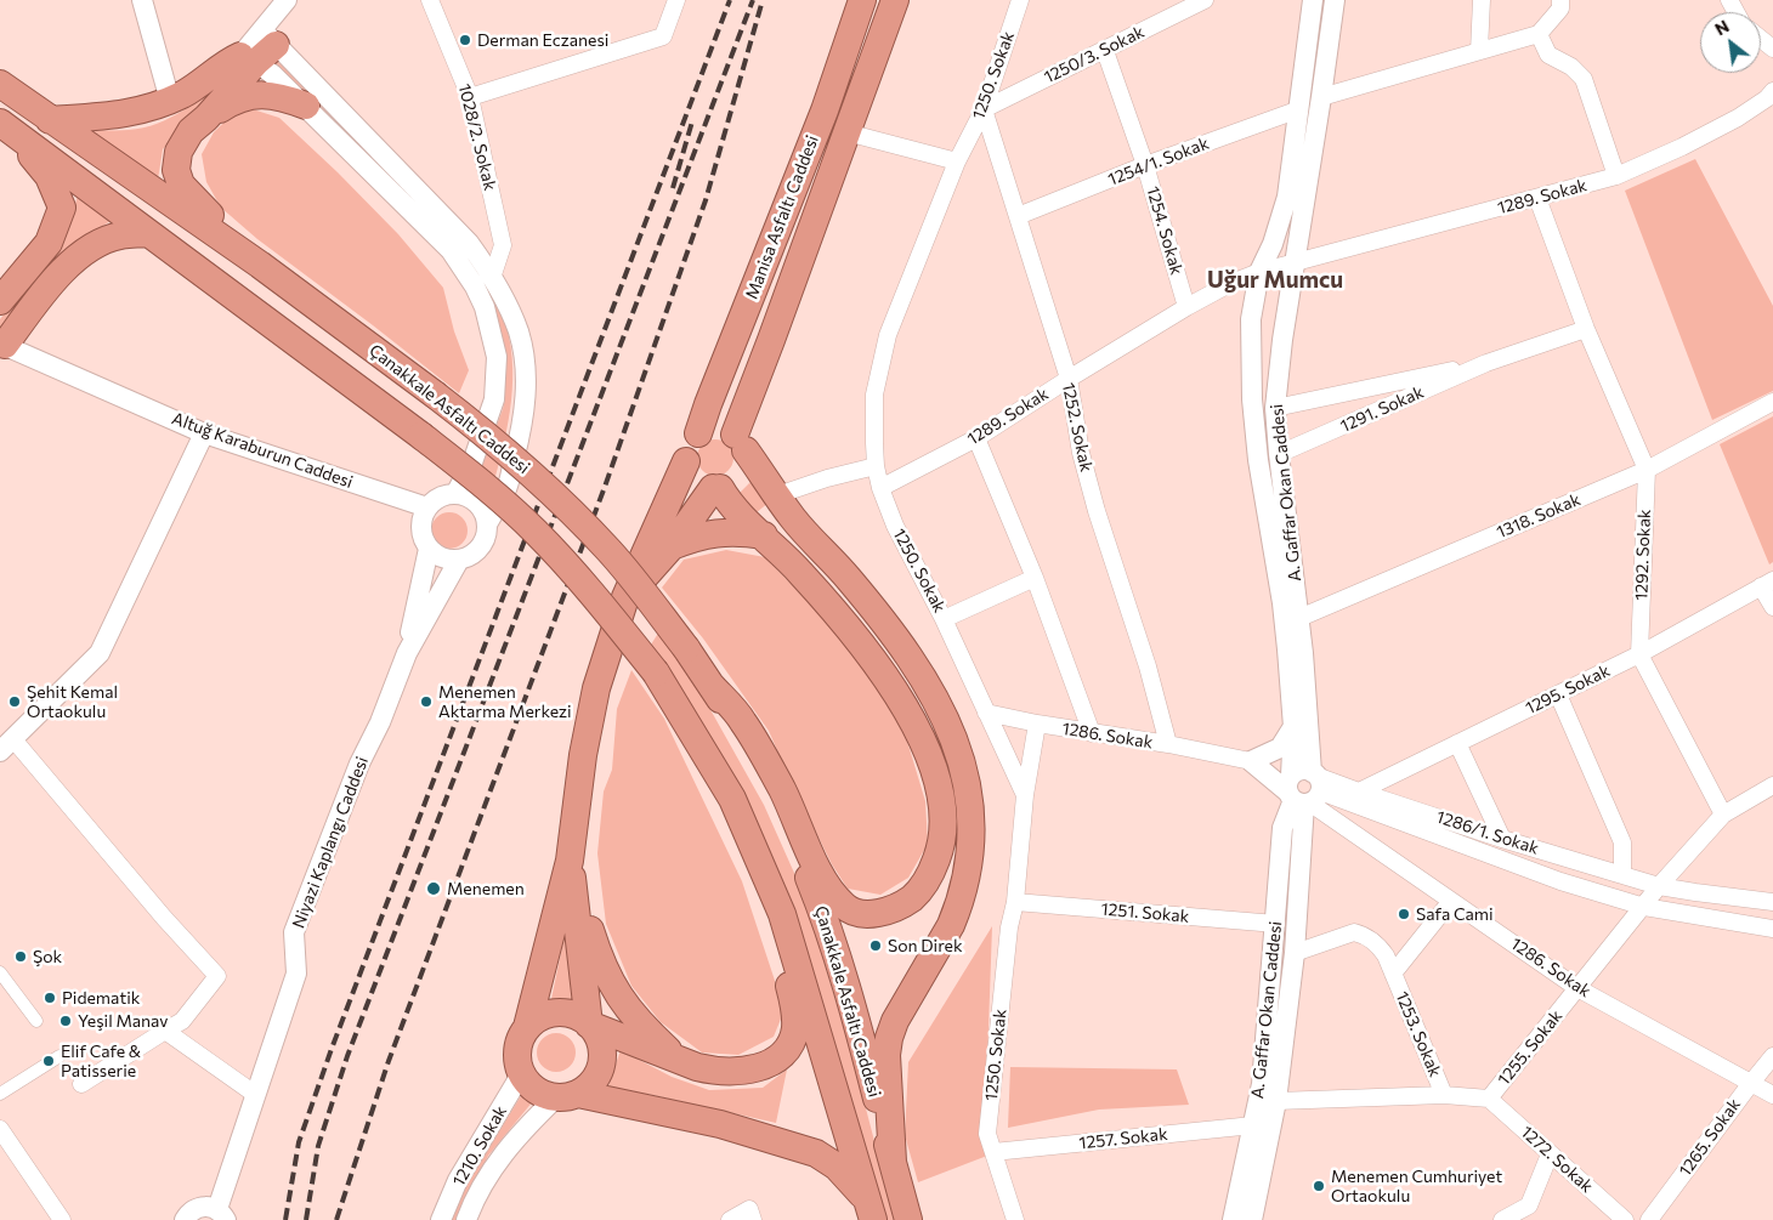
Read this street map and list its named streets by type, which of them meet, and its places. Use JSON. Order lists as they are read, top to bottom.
{
  "streets": {
    "highway": ["Manisa Asfaltı Caddesi", "Çanakkale Asfaltı Caddesi"],
    "street": [
      "1250/3. Sokak",
      "1250. Sokak",
      "1028/2. Sokak",
      "1254/1. Sokak",
      "1289. Sokak",
      "1254. Sokak",
      "1291. Sokak",
      "1252. Sokak",
      "Altuğ Karaburun Caddesi",
      "A. Gaffar Okan Caddesi",
      "1318. Sokak",
      "1292. Sokak",
      "1295. Sokak",
      "1286. Sokak",
      "1286/1. Sokak",
      "Niyazi Kaplangı Caddesi",
      "1251. Sokak",
      "1253. Sokak",
      "1255. Sokak",
      "1265. Sokak",
      "1257. Sokak",
      "1210. Sokak",
      "1272. Sokak"
    ]
  },
  "crossings": [
    ["1250/3. Sokak", "1250. Sokak"],
    ["1250/3. Sokak", "1254. Sokak"],
    ["1250/3. Sokak", "1252. Sokak"],
    ["1250. Sokak", "1289. Sokak"],
    ["1250. Sokak", "1252. Sokak"],
    ["1250. Sokak", "1286. Sokak"],
    ["1250. Sokak", "1251. Sokak"],
    ["1250. Sokak", "1257. Sokak"],
    ["1254/1. Sokak", "1254. Sokak"],
    ["1254/1. Sokak", "1252. Sokak"],
    ["1254/1. Sokak", "A. Gaffar Okan Caddesi"],
    ["1289. Sokak", "1254. Sokak"],
    ["1289. Sokak", "1252. Sokak"],
    ["1289. Sokak", "A. Gaffar Okan Caddesi"],
    ["1289. Sokak", "1292. Sokak"],
    ["1291. Sokak", "A. Gaffar Okan Caddesi"],
    ["1291. Sokak", "1292. Sokak"],
    ["1252. Sokak", "1286. Sokak"],
    ["Altuğ Karaburun Caddesi", "Niyazi Kaplangı Caddesi"],
    ["A. Gaffar Okan Caddesi", "1318. Sokak"],
    ["A. Gaffar Okan Caddesi", "1286. Sokak"],
    ["A. Gaffar Okan Caddesi", "1286/1. Sokak"],
    ["A. Gaffar Okan Caddesi", "1251. Sokak"],
    ["A. Gaffar Okan Caddesi", "1253. Sokak"],
    ["A. Gaffar Okan Caddesi", "1255. Sokak"],
    ["A. Gaffar Okan Caddesi", "1257. Sokak"],
    ["1318. Sokak", "1292. Sokak"],
    ["1292. Sokak", "1295. Sokak"],
    ["1295. Sokak", "1286/1. Sokak"],
    ["1286. Sokak", "1286/1. Sokak"],
    ["1286. Sokak", "1253. Sokak"],
    ["1286. Sokak", "1255. Sokak"],
    ["1286. Sokak", "1265. Sokak"],
    ["1286/1. Sokak", "1255. Sokak"],
    ["1253. Sokak", "1255. Sokak"],
    ["1255. Sokak", "1272. Sokak"]
  ],
  "districts": ["Uğur Mumcu"],
  "places": [
    "Derman Eczanesi",
    "Şehit Kemal Ortaokulu",
    "Menemen Aktarma Merkezi",
    "Menemen",
    "Safa Cami",
    "Son Direk",
    "Şok",
    "Pidematik",
    "Yeşil Manav",
    "Elif Cafe & Patisserie",
    "Menemen Cumhuriyet Ortaokulu"
  ],
  "north": "top left"
}
